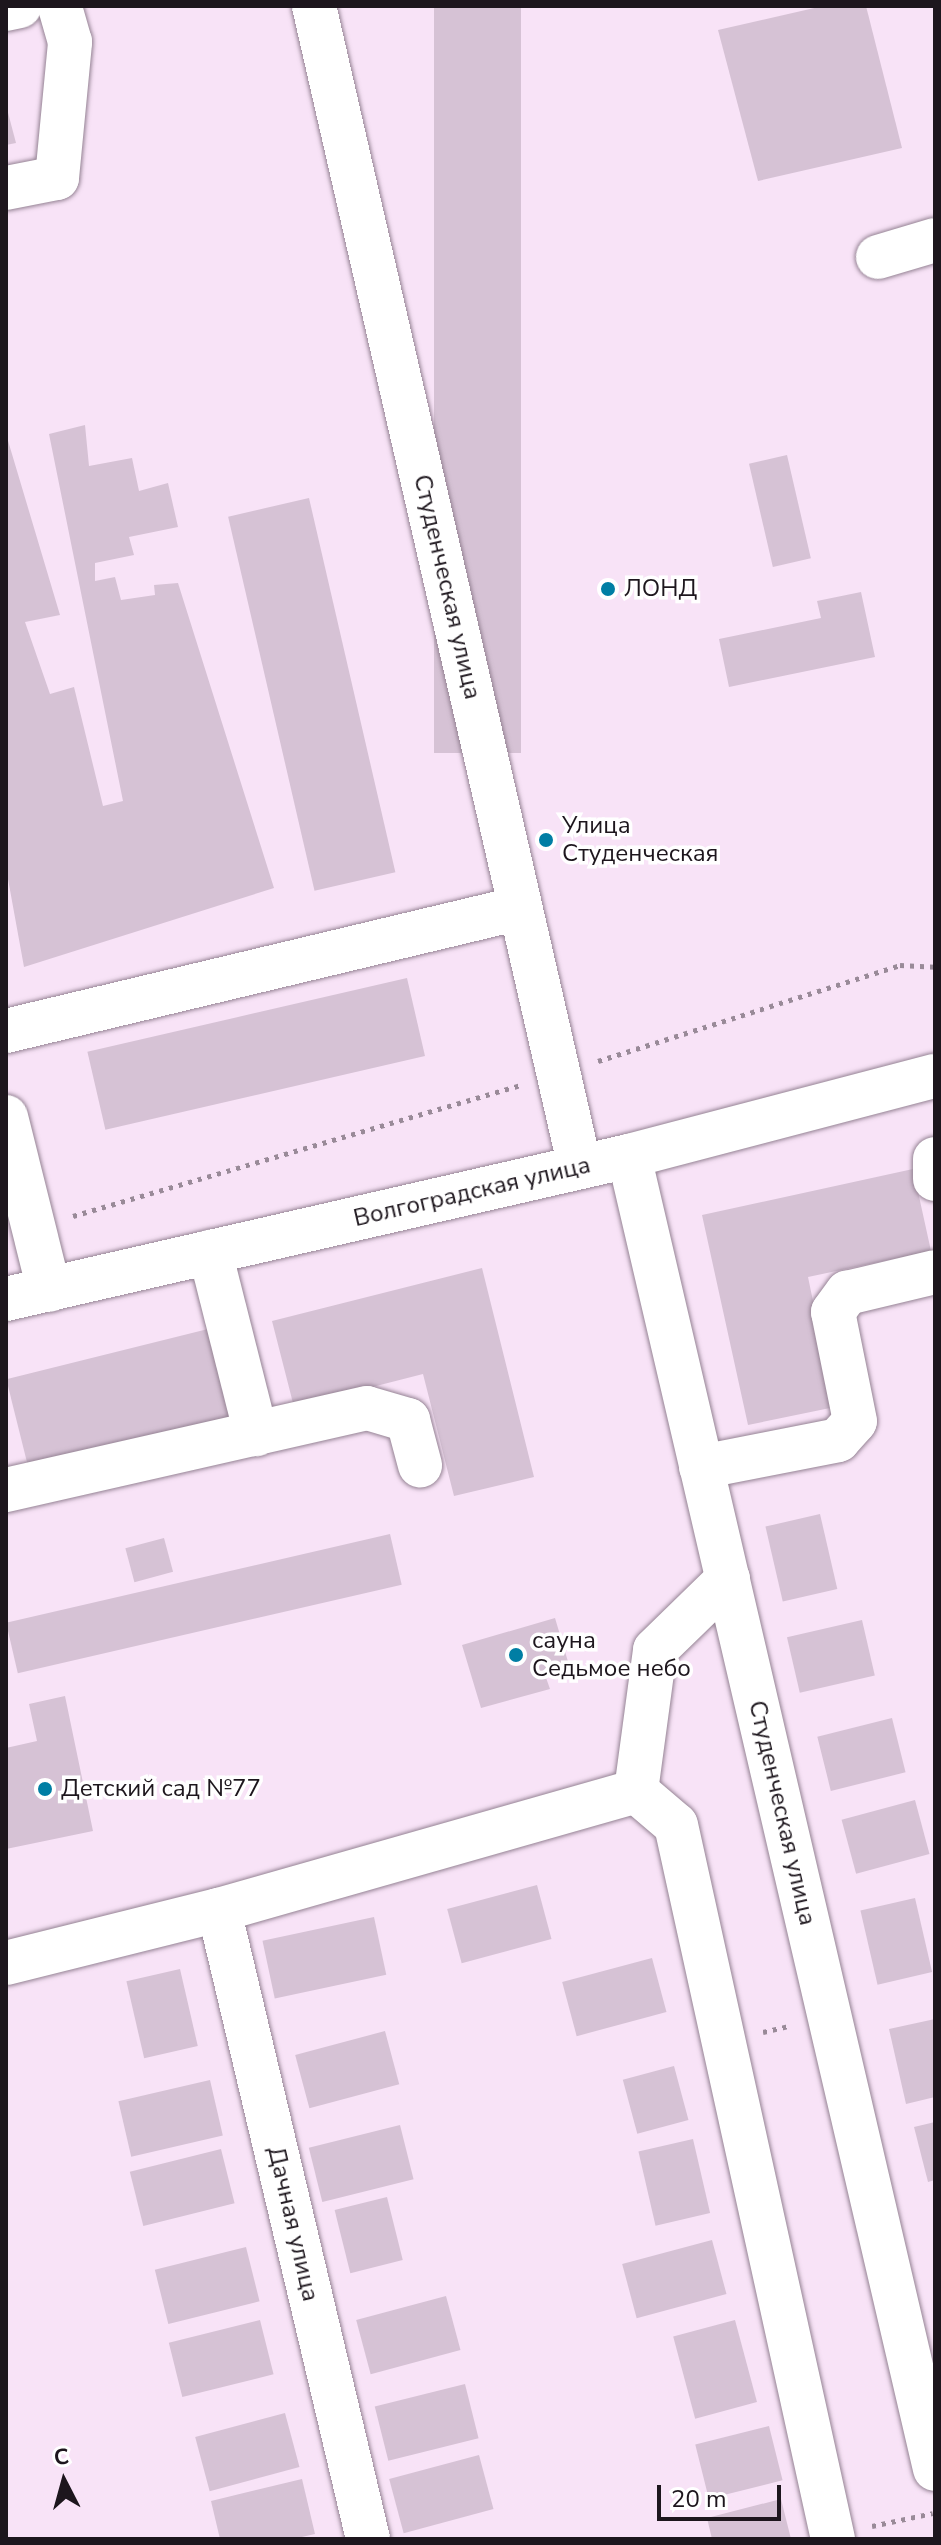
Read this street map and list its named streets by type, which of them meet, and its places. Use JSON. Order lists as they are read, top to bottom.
{
  "streets": {
    "street": ["Студенческая улица", "Волгоградская улица", "Дачная улица"]
  },
  "crossings": [
    ["Студенческая улица", "Волгоградская улица"]
  ],
  "places": [
    "ЛОНД",
    "Улица Студенческая",
    "сауна Седьмое небо",
    "Детский сад №77"
  ],
  "scale_bar": "20 m",
  "north": "top"
}
